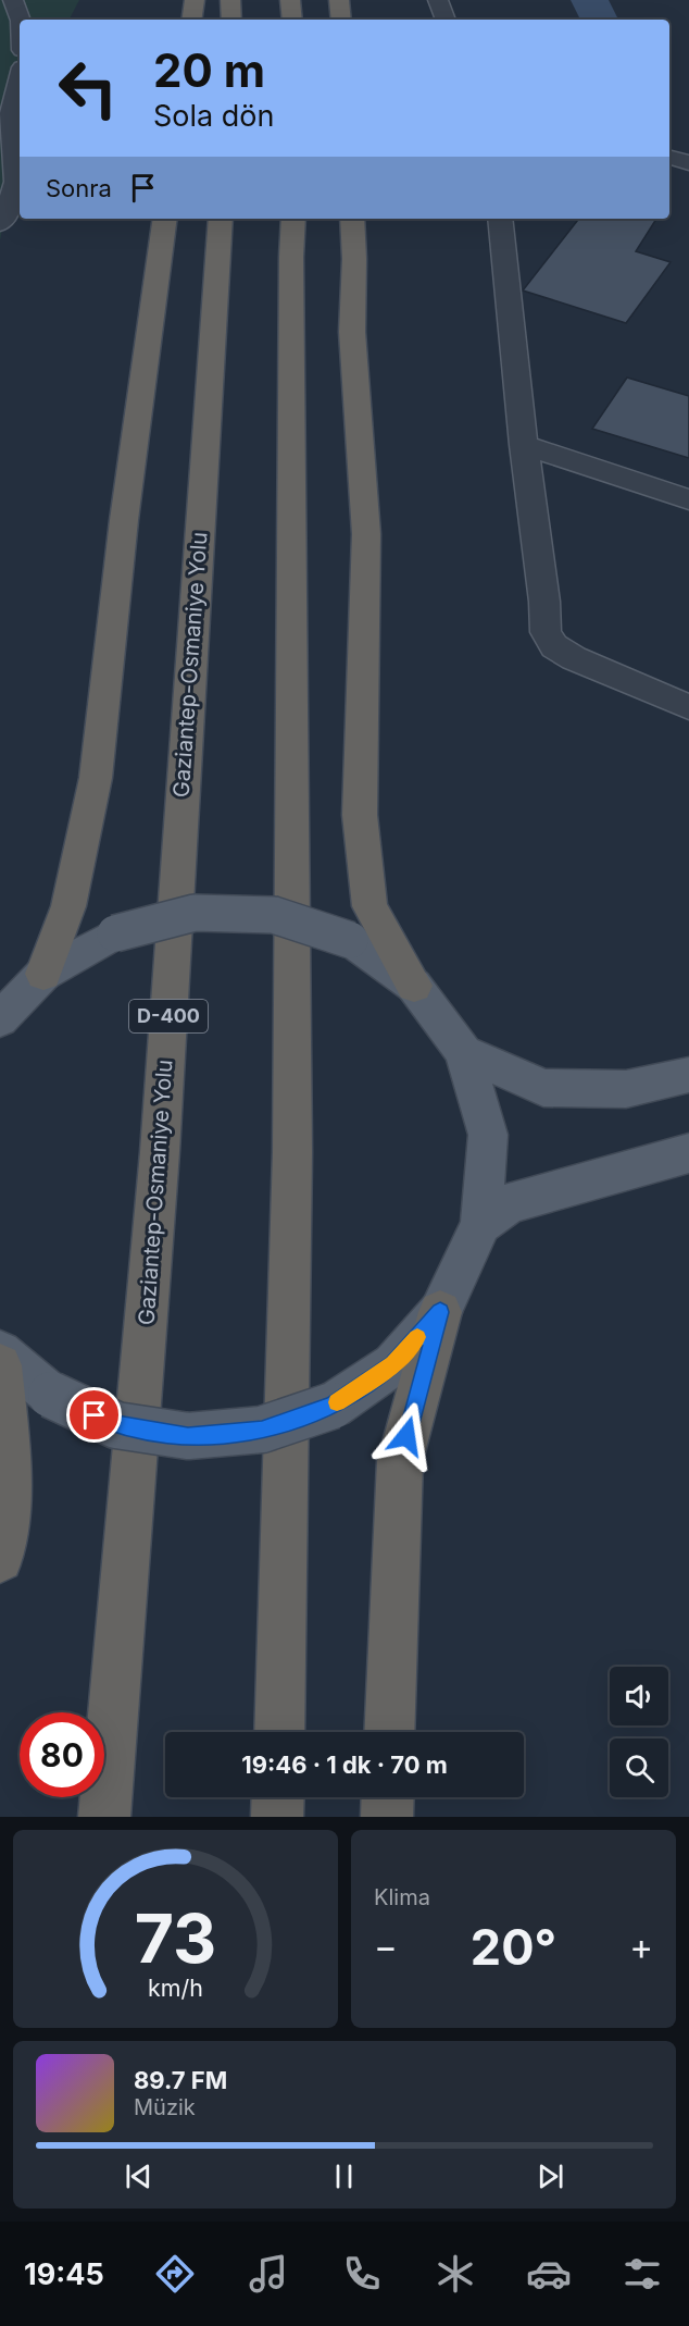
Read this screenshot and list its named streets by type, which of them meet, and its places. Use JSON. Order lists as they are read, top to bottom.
{
  "streets": {
    "highway": ["Gaziantep-Osmaniye Yolu", "D-400"]
  },
  "page": {
    "turn": ["20 m", "Sola dön"],
    "then": "Sonra",
    "limit": "80",
    "trip": "19:46 · 1 dk · 70 m",
    "tile": "Klima",
    "heat": ["−", "20°", "+"],
    "song": ["89.7 FM", "Müzik"],
    "tabs": "19:45",
    "gauge": ["73", "km/h"]
  }
}
